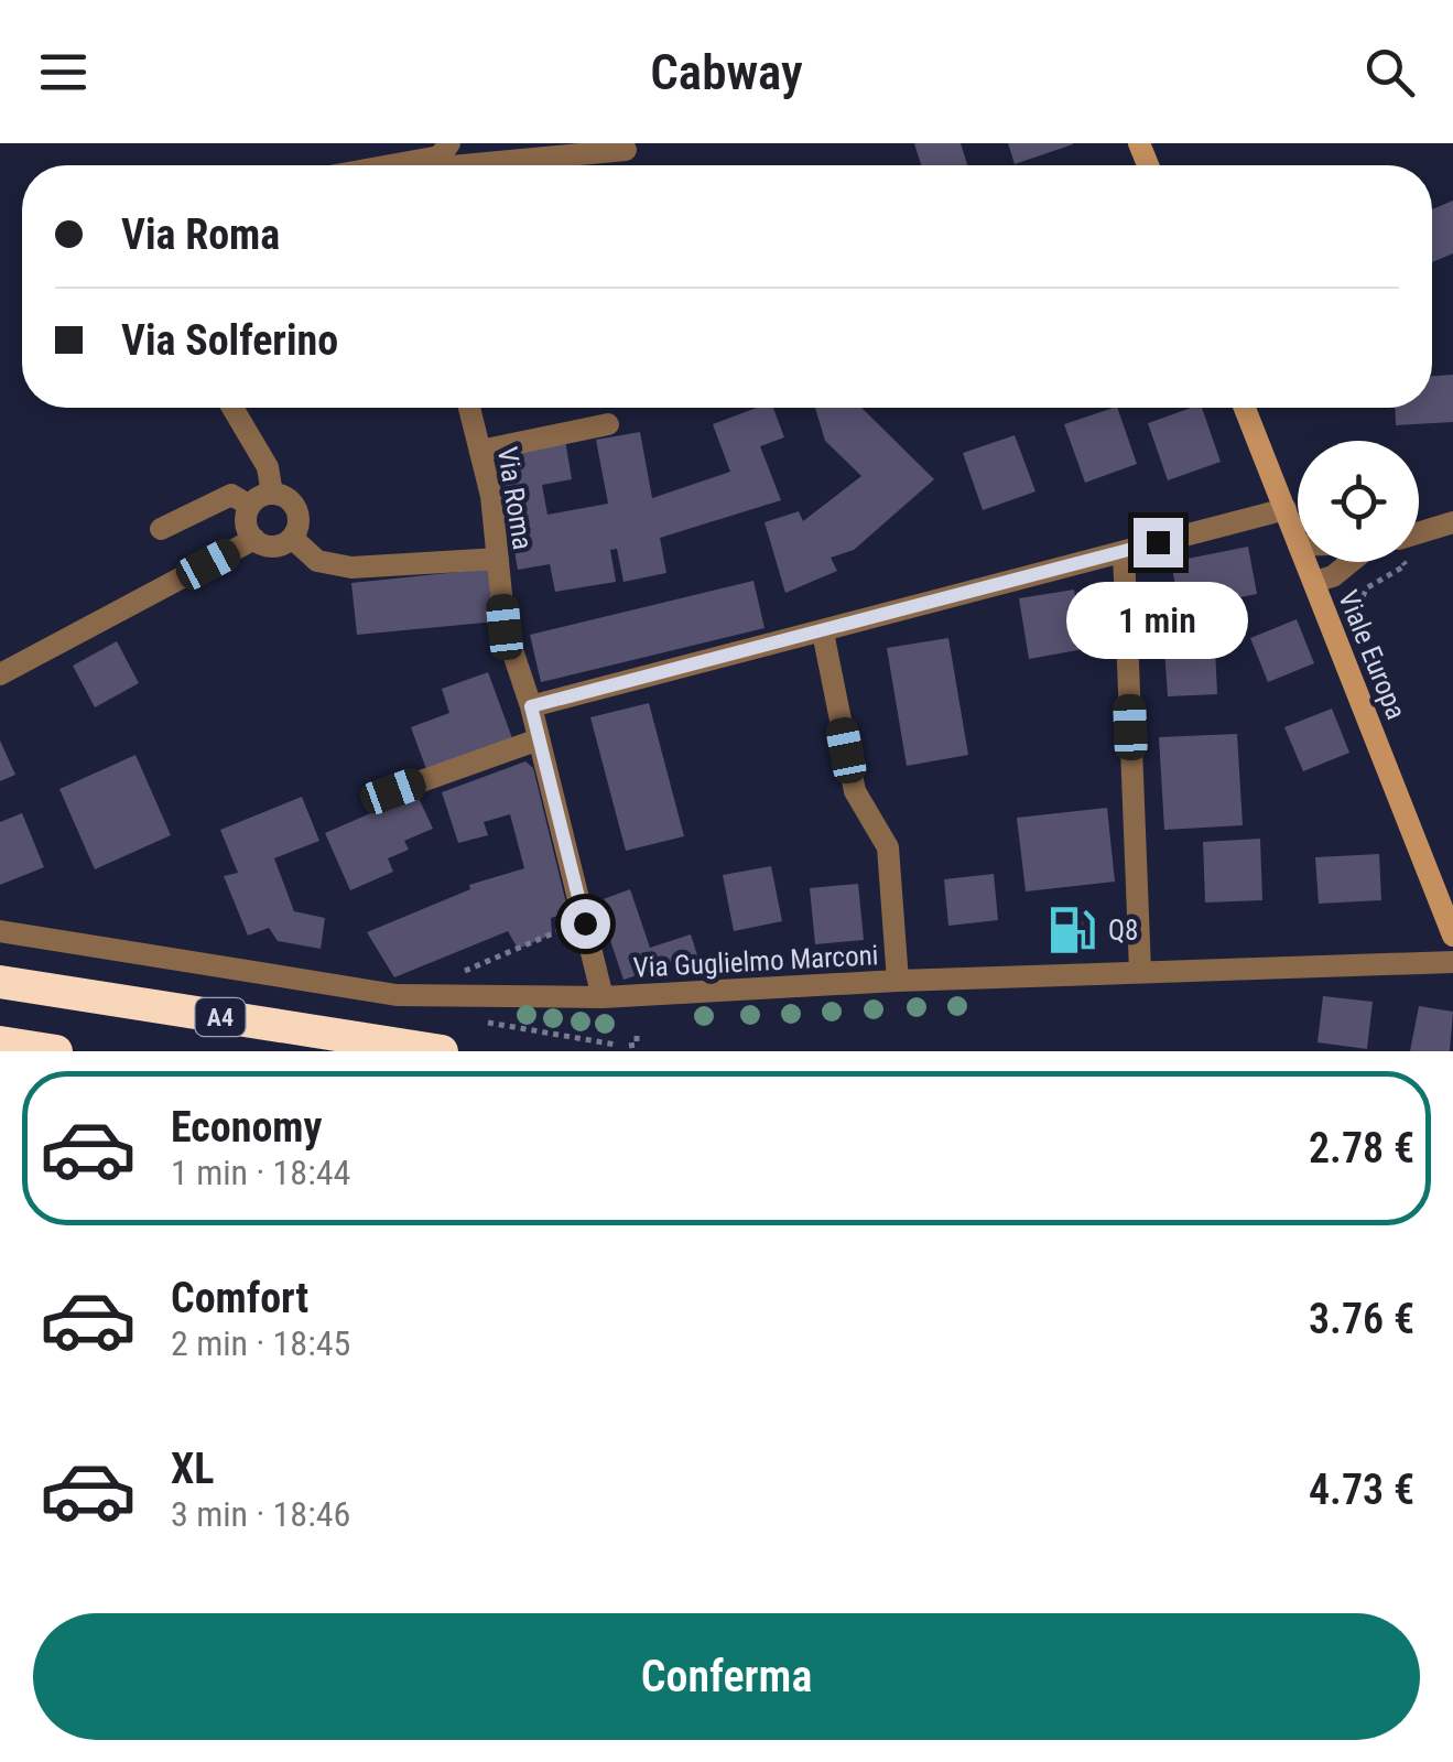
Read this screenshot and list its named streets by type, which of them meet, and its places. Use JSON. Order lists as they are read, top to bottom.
{
  "streets": {
    "highway": ["A4"],
    "street": ["Via Roma", "Viale Europa", "Via Guglielmo Marconi"]
  },
  "crossings": [
    ["Via Roma", "Via Guglielmo Marconi"]
  ],
  "places": {
    "fuel station": ["Q8"]
  },
  "page": {
    "header": "Cabway",
    "banner": ["Via Roma", "Via Solferino"],
    "bubble": "1 min",
    "list": [
      {
        "name": "Economy",
        "note": "1 min · 18:44",
        "value": "2.78 €"
      },
      {
        "name": "Comfort",
        "note": "2 min · 18:45",
        "value": "3.76 €"
      },
      {
        "name": "XL",
        "note": "3 min · 18:46",
        "value": "4.73 €"
      }
    ],
    "buttons": "Conferma"
  }
}
